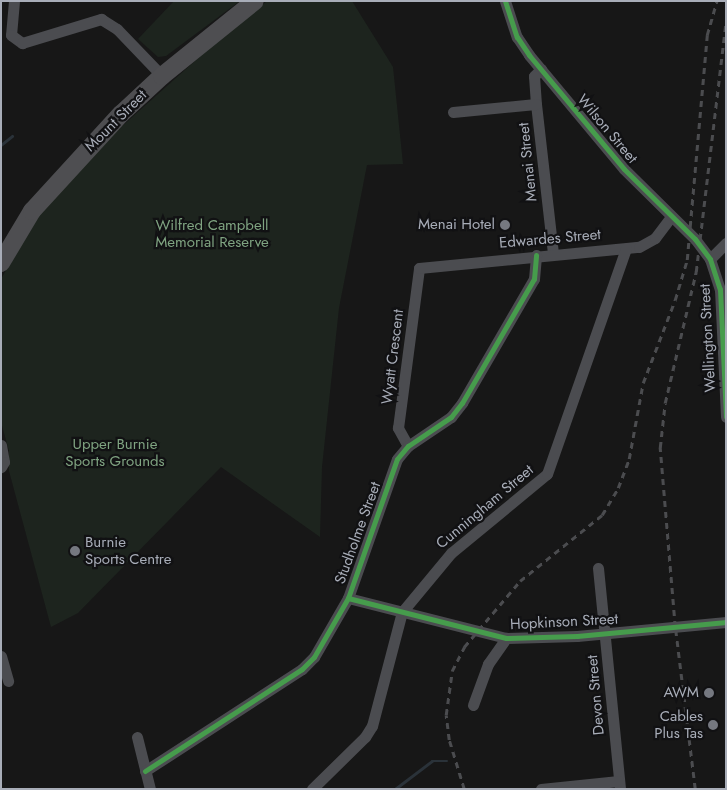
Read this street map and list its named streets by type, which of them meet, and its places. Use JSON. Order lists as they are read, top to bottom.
{
  "streets": {
    "highway": ["Mount Street"],
    "street": [
      "Wilson Street",
      "Menai Street",
      "Edwardes Street",
      "Wellington Street",
      "Wyatt Crescent",
      "Cunningham Street",
      "Studholme Street",
      "Hopkinson Street",
      "Devon Street"
    ]
  },
  "crossings": [
    ["Wilson Street", "Menai Street"],
    ["Wilson Street", "Edwardes Street"],
    ["Wilson Street", "Wellington Street"],
    ["Menai Street", "Edwardes Street"],
    ["Edwardes Street", "Wyatt Crescent"],
    ["Edwardes Street", "Cunningham Street"],
    ["Edwardes Street", "Studholme Street"],
    ["Wyatt Crescent", "Studholme Street"],
    ["Cunningham Street", "Hopkinson Street"],
    ["Studholme Street", "Hopkinson Street"],
    ["Hopkinson Street", "Devon Street"]
  ],
  "parks": ["Wilfred Campbell Memorial Reserve", "Upper Burnie Sports Grounds"],
  "places": [
    "Menai Hotel",
    "Burnie Sports Centre",
    "AWM",
    "Cables Plus Tas"
  ]
}
